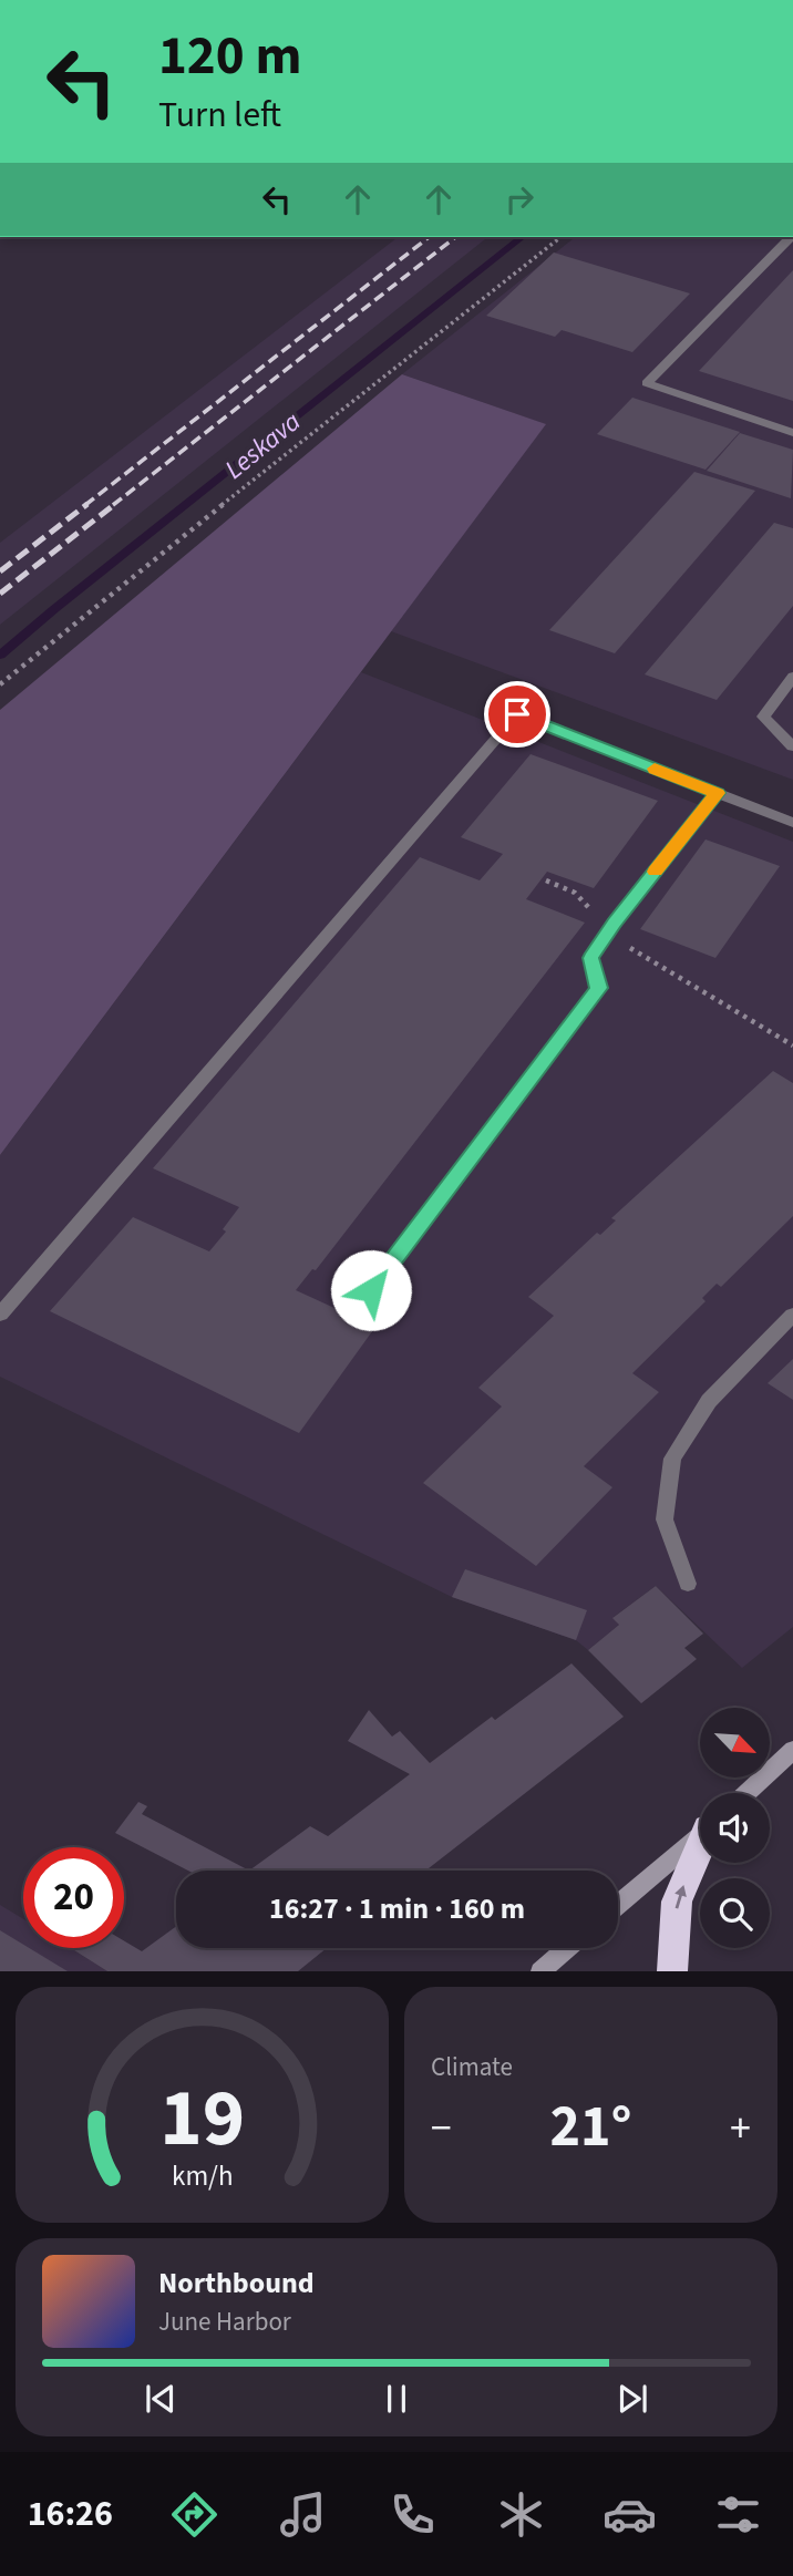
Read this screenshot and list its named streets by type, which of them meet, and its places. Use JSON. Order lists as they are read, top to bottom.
{
  "water": ["Leskava"],
  "north": "bottom right",
  "page": {
    "turn": ["120 m", "Turn left"],
    "limit": "20",
    "trip": "16:27 · 1 min · 160 m",
    "tile": "Climate",
    "heat": ["−", "21°", "+"],
    "song": ["Northbound", "June Harbor"],
    "tabs": "16:26",
    "gauge": ["19", "km/h"]
  }
}
